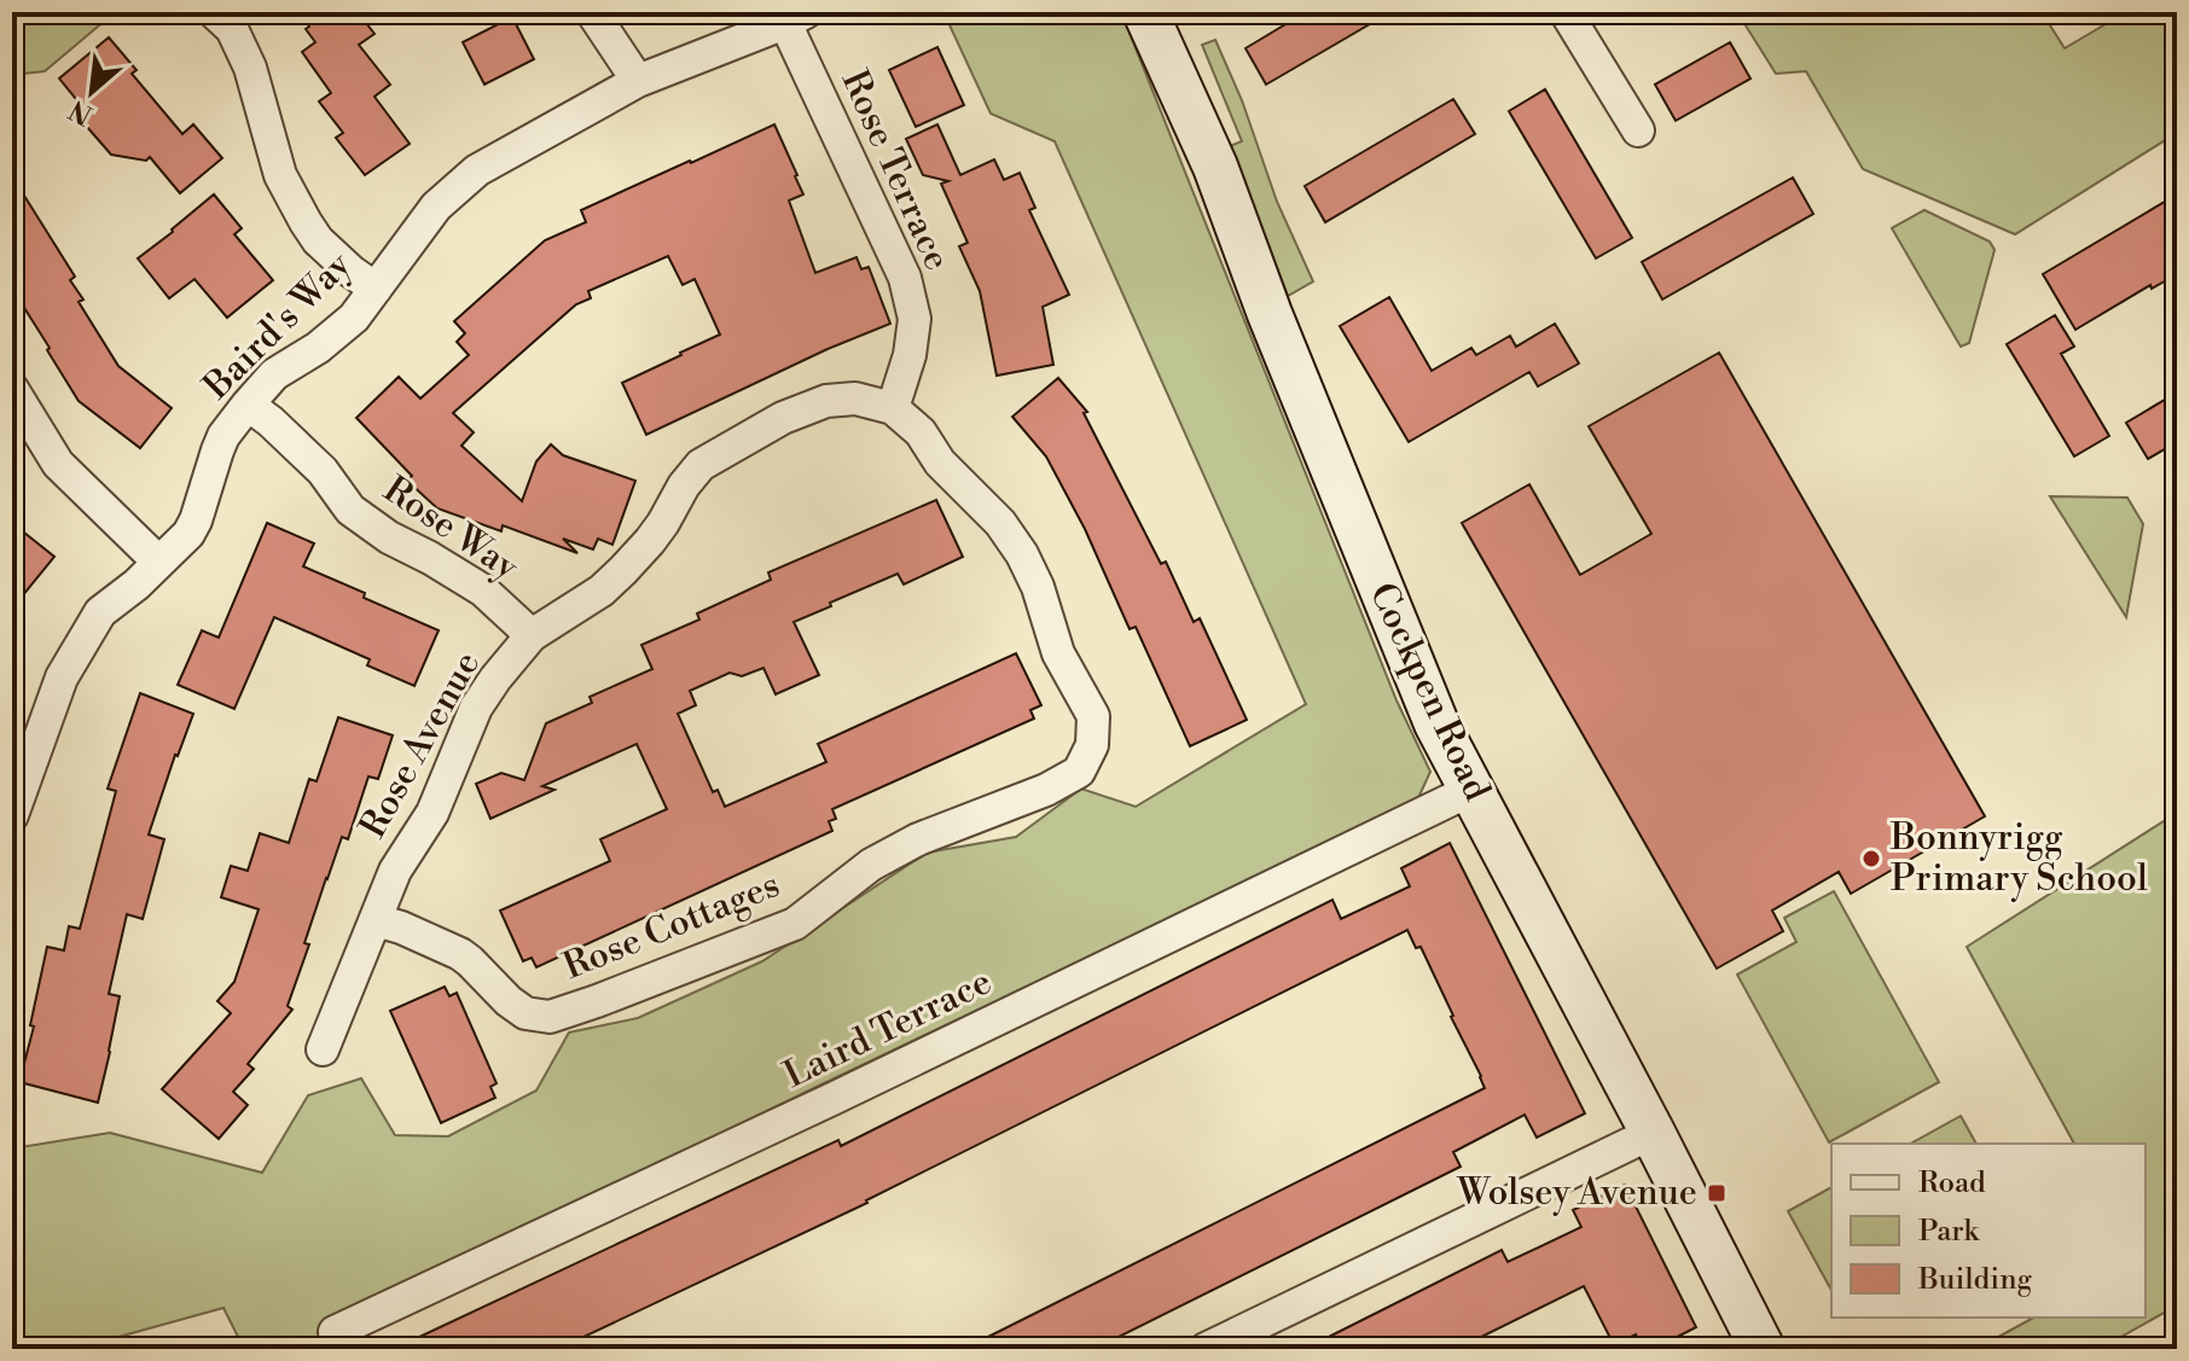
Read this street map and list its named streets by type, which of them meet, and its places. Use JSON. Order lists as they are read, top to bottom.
{
  "streets": {
    "main road": ["Cockpen Road"],
    "street": [
      "Rose Terrace",
      "Baird's Way",
      "Rose Way",
      "Rose Avenue",
      "Rose Cottages",
      "Laird Terrace"
    ]
  },
  "crossings": [
    ["Rose Terrace", "Baird's Way"],
    ["Rose Terrace", "Rose Avenue"],
    ["Rose Terrace", "Rose Cottages"],
    ["Baird's Way", "Rose Way"],
    ["Rose Way", "Rose Avenue"],
    ["Cockpen Road", "Laird Terrace"],
    ["Rose Avenue", "Rose Cottages"]
  ],
  "places": {
    "other": ["Bonnyrigg Primary School"],
    "transit": ["Wolsey Avenue"]
  },
  "legend": ["Road", "Park", "Building"],
  "north": "bottom left"
}
